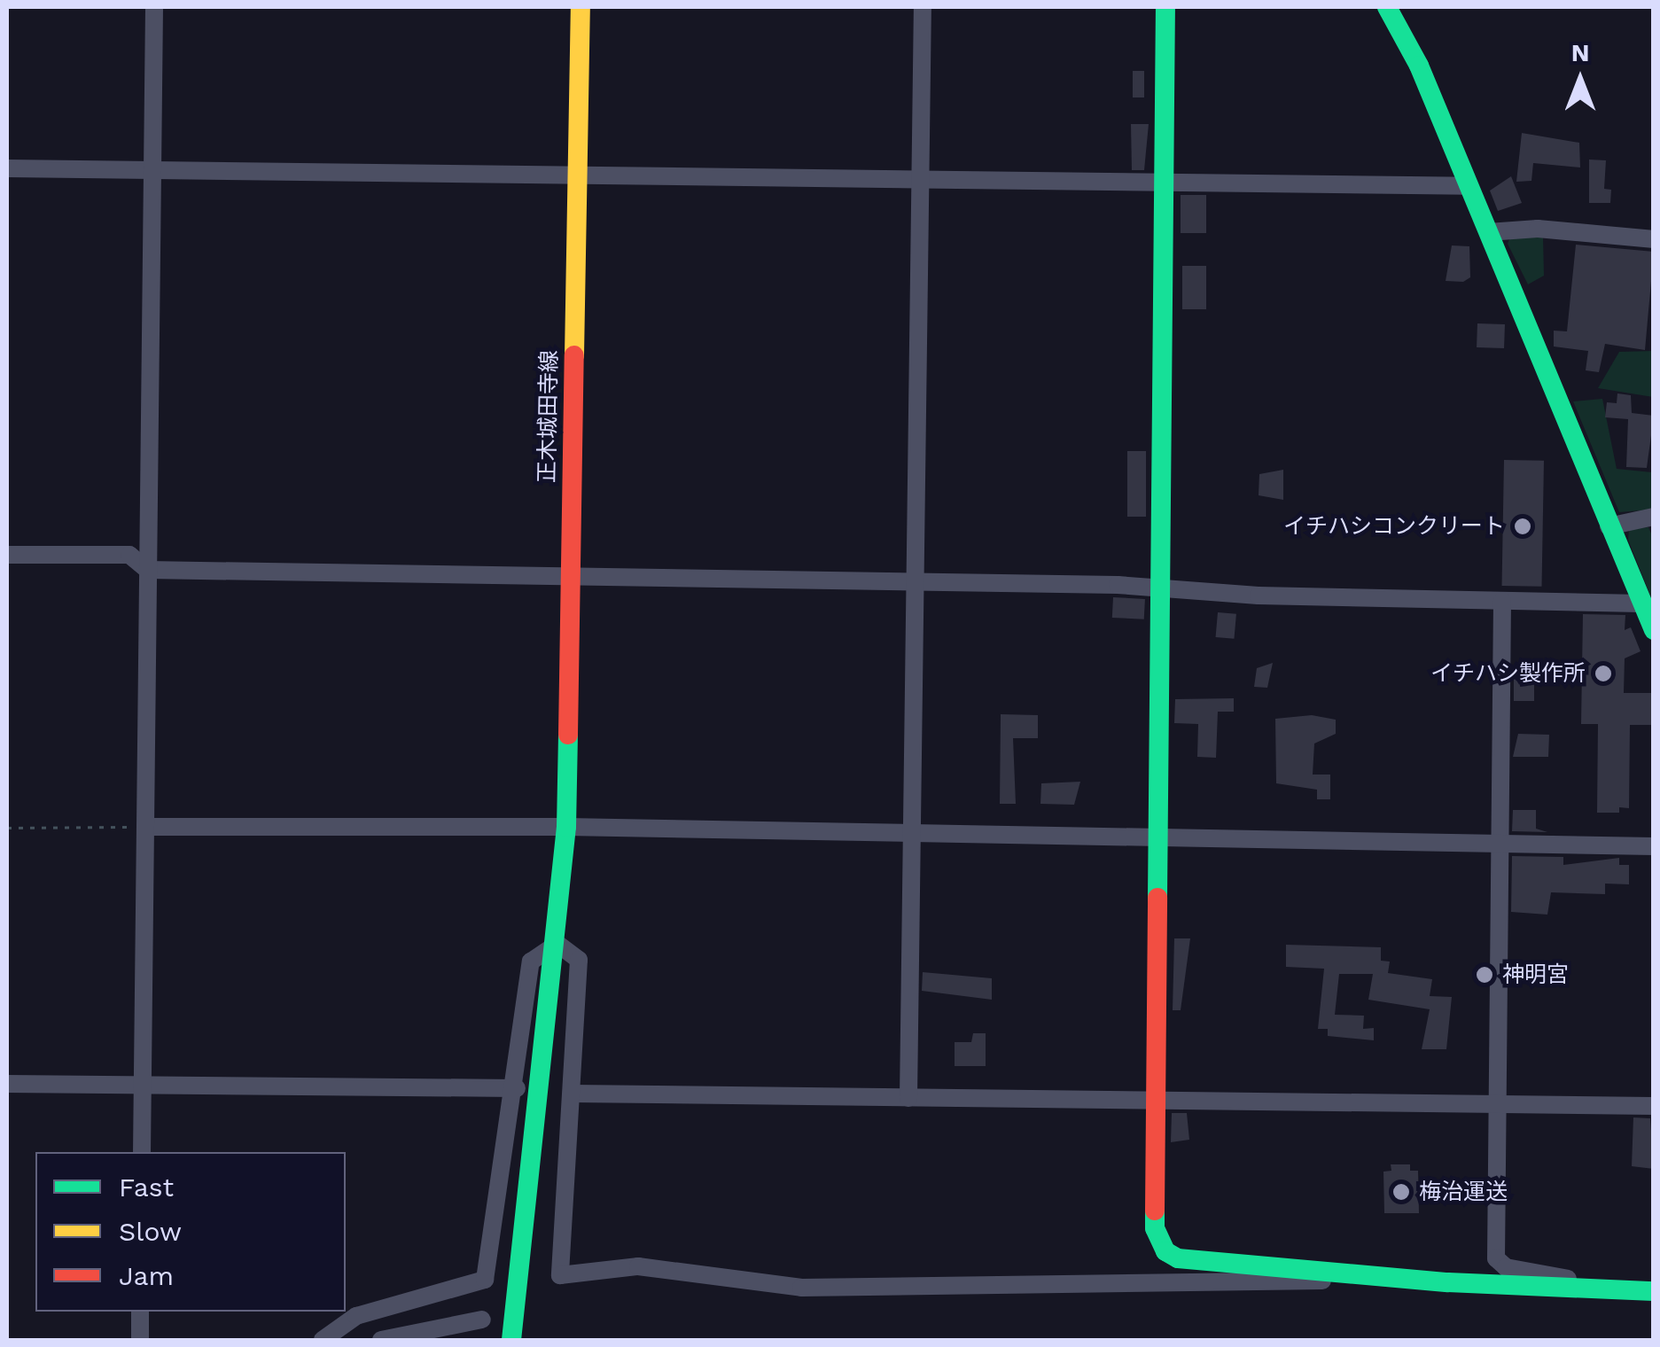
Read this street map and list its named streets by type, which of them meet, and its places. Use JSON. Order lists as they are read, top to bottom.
{
  "streets": {
    "street": ["正木城田寺線"]
  },
  "places": [
    "イチハシコンクリート",
    "イチハシ製作所",
    "神明宮",
    "梅治運送"
  ],
  "legend": ["Fast", "Slow", "Jam"],
  "north": "top"
}
